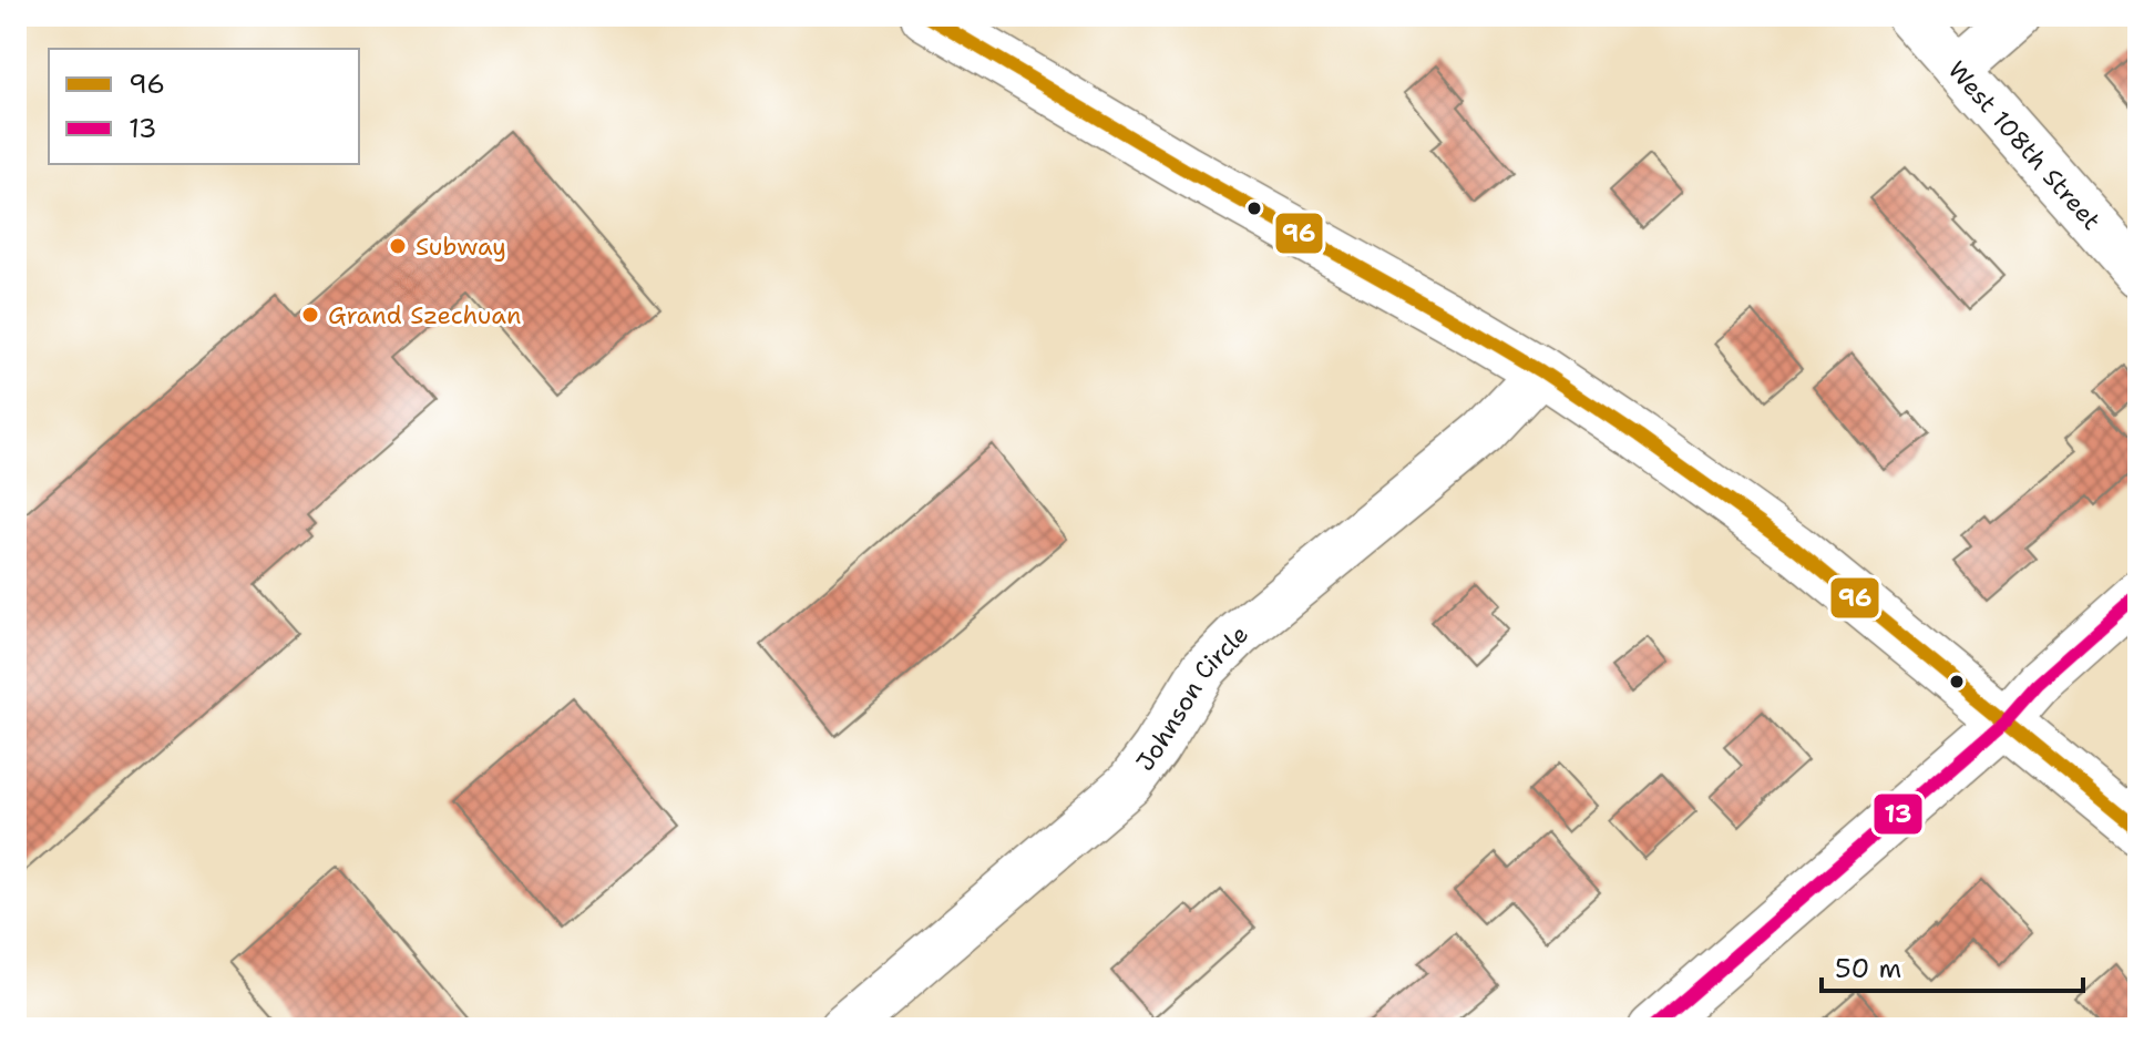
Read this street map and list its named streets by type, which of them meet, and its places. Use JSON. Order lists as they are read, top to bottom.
{
  "streets": {
    "street": ["West 108th Street", "Johnson Circle"]
  },
  "places": ["Subway", "Grand Szechuan"],
  "lines": ["transit line 96", "transit line 13"],
  "legend": ["96", "13"],
  "scale_bar": "50 m"
}
